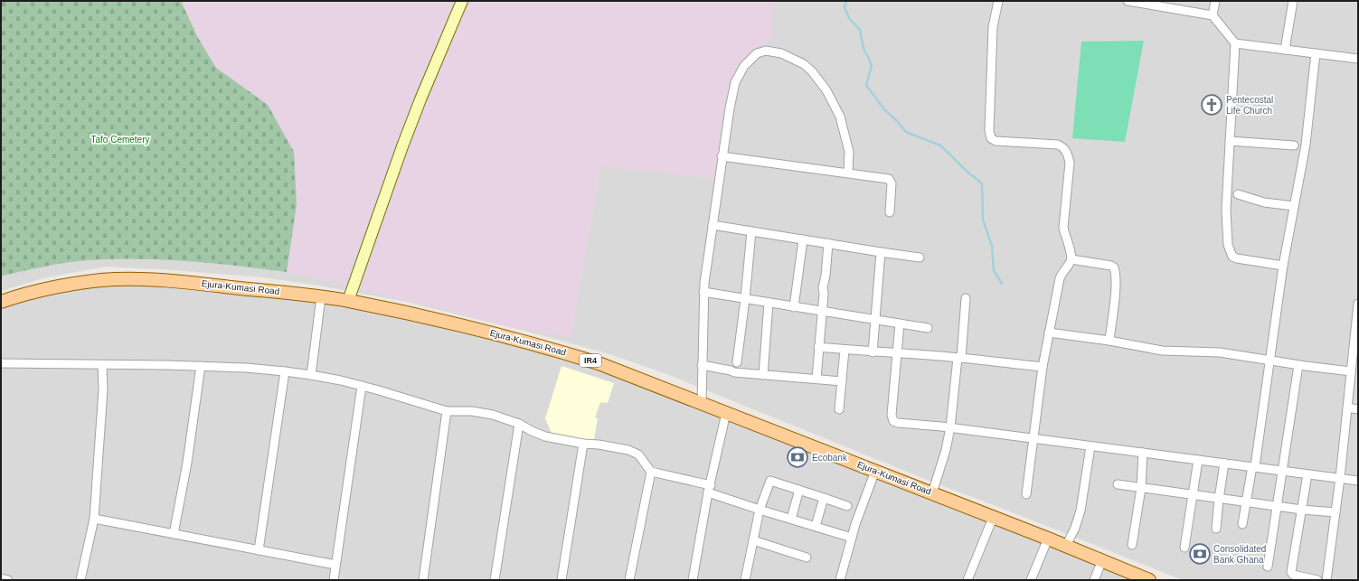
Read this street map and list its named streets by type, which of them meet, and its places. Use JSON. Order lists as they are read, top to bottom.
{
  "streets": {
    "main road": ["Ejura-Kumasi Road", "IR4"]
  },
  "parks": ["Tafo Cemetery"],
  "places": {
    "church": ["Pentecostal Life Church"],
    "bank": ["Ecobank", "Consolidated Bank Ghana"]
  }
}
